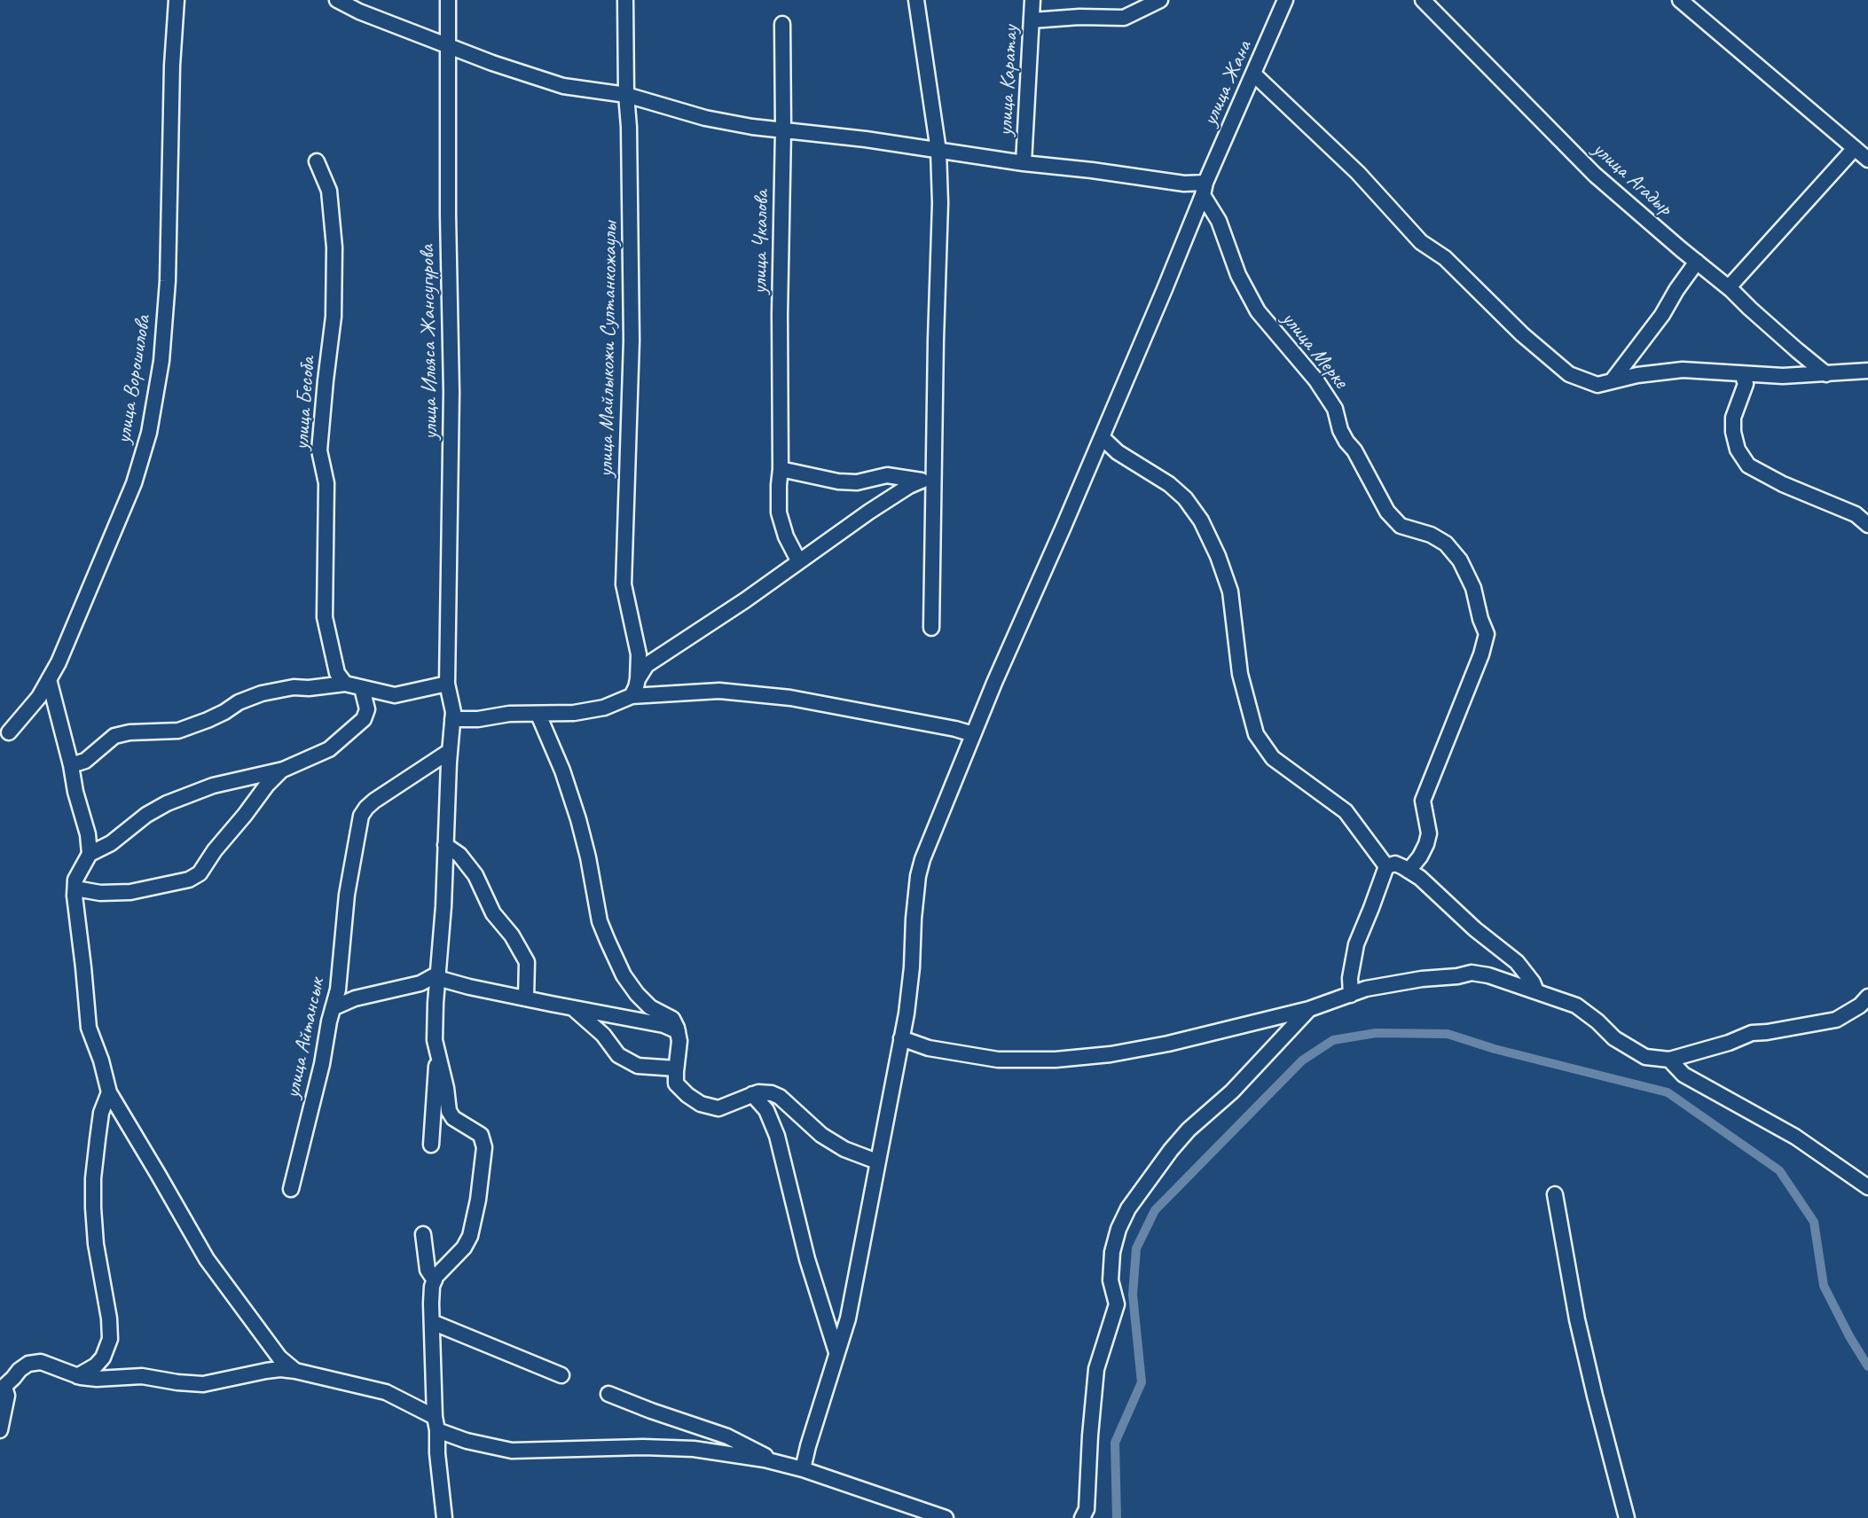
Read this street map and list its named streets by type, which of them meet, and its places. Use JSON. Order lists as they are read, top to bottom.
{
  "streets": {
    "street": [
      "улица Каратау",
      "улица Жана",
      "улица Агадыр",
      "улица Чкалова",
      "улица Ильяса Жансугурова",
      "улица Майлыкожи Султанкожаулы",
      "улица Мерке",
      "улица Ворошилова",
      "улица Бесоба",
      "улица Айтансык"
    ]
  },
  "crossings": [
    ["улица Жана", "улица Мерке"],
    ["улица Ильяса Жансугурова", "улица Айтансык"]
  ]
}
